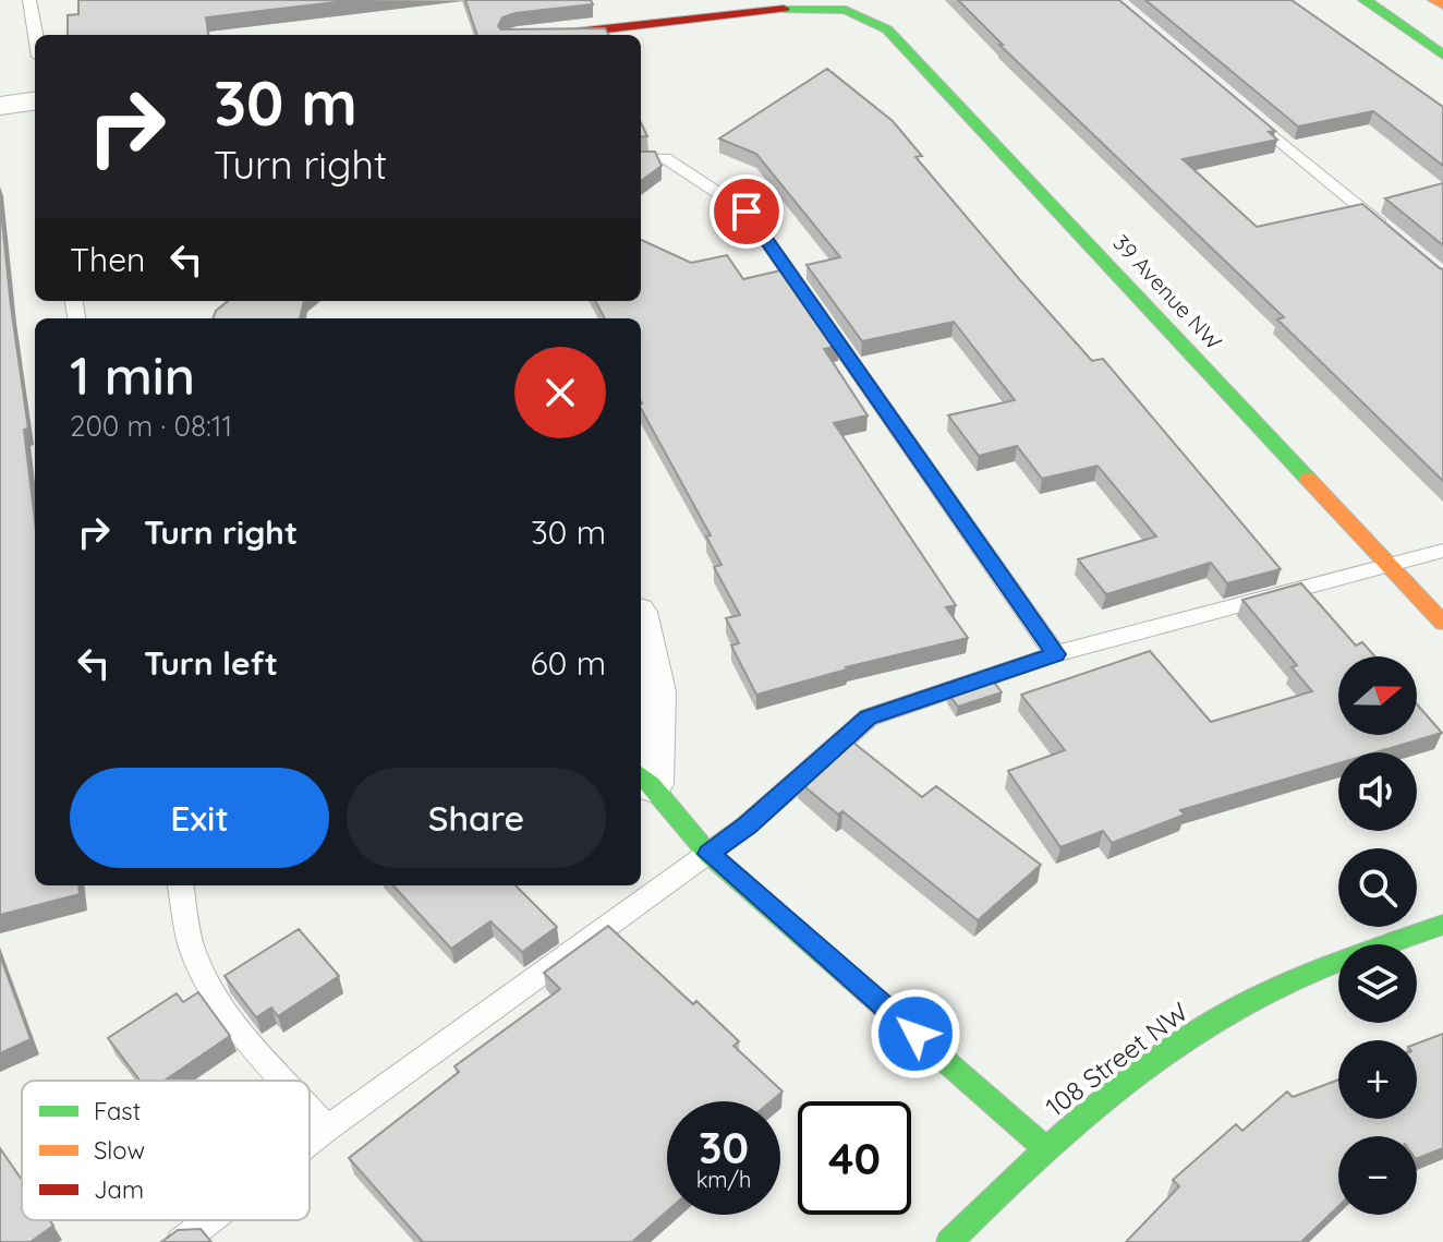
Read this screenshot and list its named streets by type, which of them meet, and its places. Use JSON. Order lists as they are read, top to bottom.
{
  "streets": {
    "street": ["39 Avenue NW", "108 Street NW"]
  },
  "legend": ["Fast", "Slow", "Jam"],
  "north": "right",
  "page": {
    "turn": ["30 m", "Turn right"],
    "then": "Then",
    "heading": ["1 min", "200 m · 08:11"],
    "list": [
      {
        "name": "Turn right",
        "value": "30 m"
      },
      {
        "name": "Turn left",
        "value": "60 m"
      }
    ],
    "map_buttons": ["+", "−"],
    "buttons": ["Exit", "Share"],
    "speed": "30 km/h",
    "limit": "40"
  }
}
